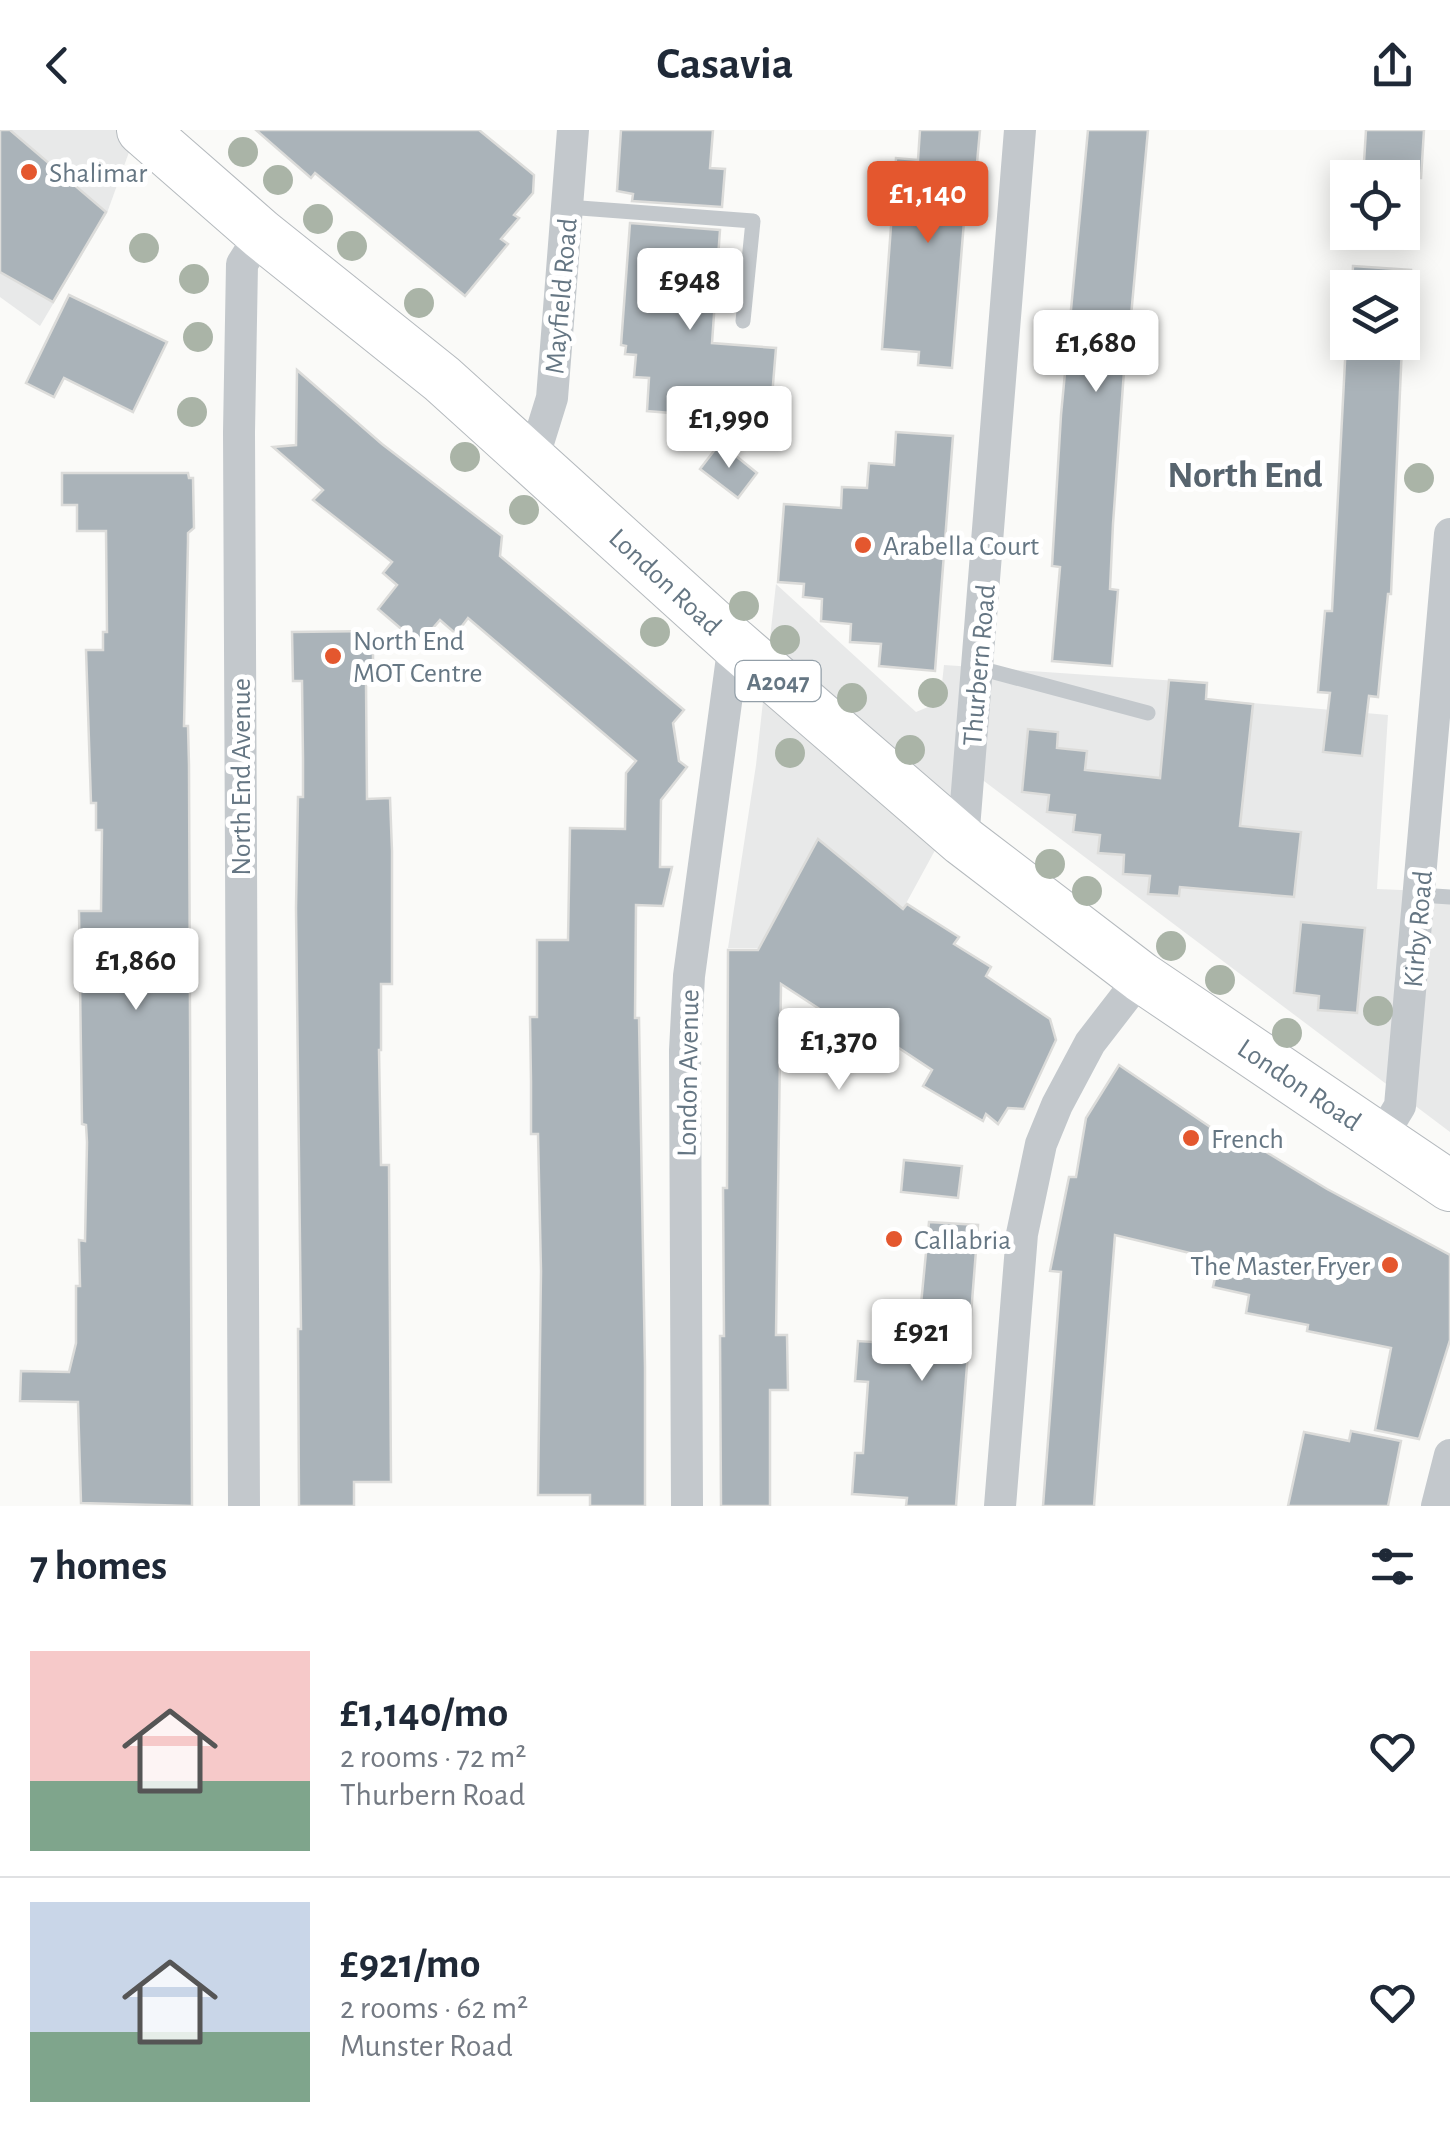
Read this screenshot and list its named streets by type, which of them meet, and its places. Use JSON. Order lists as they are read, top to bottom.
{
  "streets": {
    "main road": ["London Road", "A2047"],
    "street": [
      "Mayfield Road",
      "Thurbern Road",
      "North End Avenue",
      "Kirby Road",
      "London Avenue"
    ]
  },
  "crossings": [
    ["Mayfield Road", "London Road"],
    ["London Road", "Thurbern Road"],
    ["London Road", "North End Avenue"],
    ["London Road", "Kirby Road"],
    ["London Road", "London Avenue"]
  ],
  "districts": ["North End"],
  "places": [
    "Shalimar",
    "Arabella Court",
    "North End MOT Centre",
    "French",
    "Callabria",
    "The Master Fryer"
  ],
  "page": {
    "header": "Casavia",
    "price": [
      "£1,140",
      "£948",
      "£1,680",
      "£1,990",
      "£1,860",
      "£1,370",
      "£921"
    ],
    "heading": "7 homes",
    "list": [
      {
        "name": "£1,140/mo",
        "note": "2 rooms · 72 m² · Thurbern Road"
      },
      {
        "name": "£921/mo",
        "note": "2 rooms · 62 m² · Munster Road"
      }
    ]
  }
}
